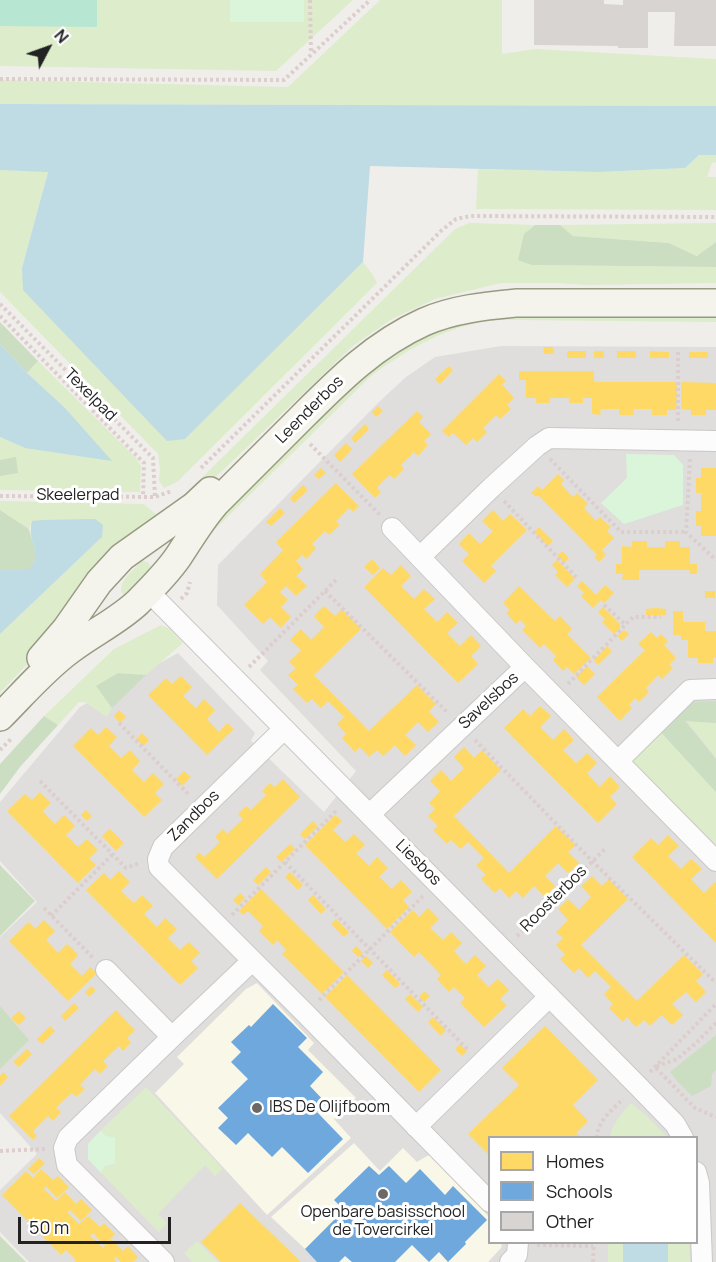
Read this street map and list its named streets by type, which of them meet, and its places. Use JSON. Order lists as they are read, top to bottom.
{
  "streets": {
    "main road": ["Leenderbos"],
    "street": ["Savelsbos", "Zandbos", "Liesbos"],
    "path": ["Texelpad", "Skeelerpad", "Roosterbos"]
  },
  "crossings": [
    ["Texelpad", "Skeelerpad"],
    ["Leenderbos", "Liesbos"],
    ["Savelsbos", "Liesbos"],
    ["Zandbos", "Liesbos"],
    ["Liesbos", "Roosterbos"]
  ],
  "places": ["IBS De Olijfboom", "Openbare basisschool de Tovercirkel"],
  "legend": ["Homes", "Schools", "Other"],
  "scale_bar": "50 m",
  "north": "top right"
}
